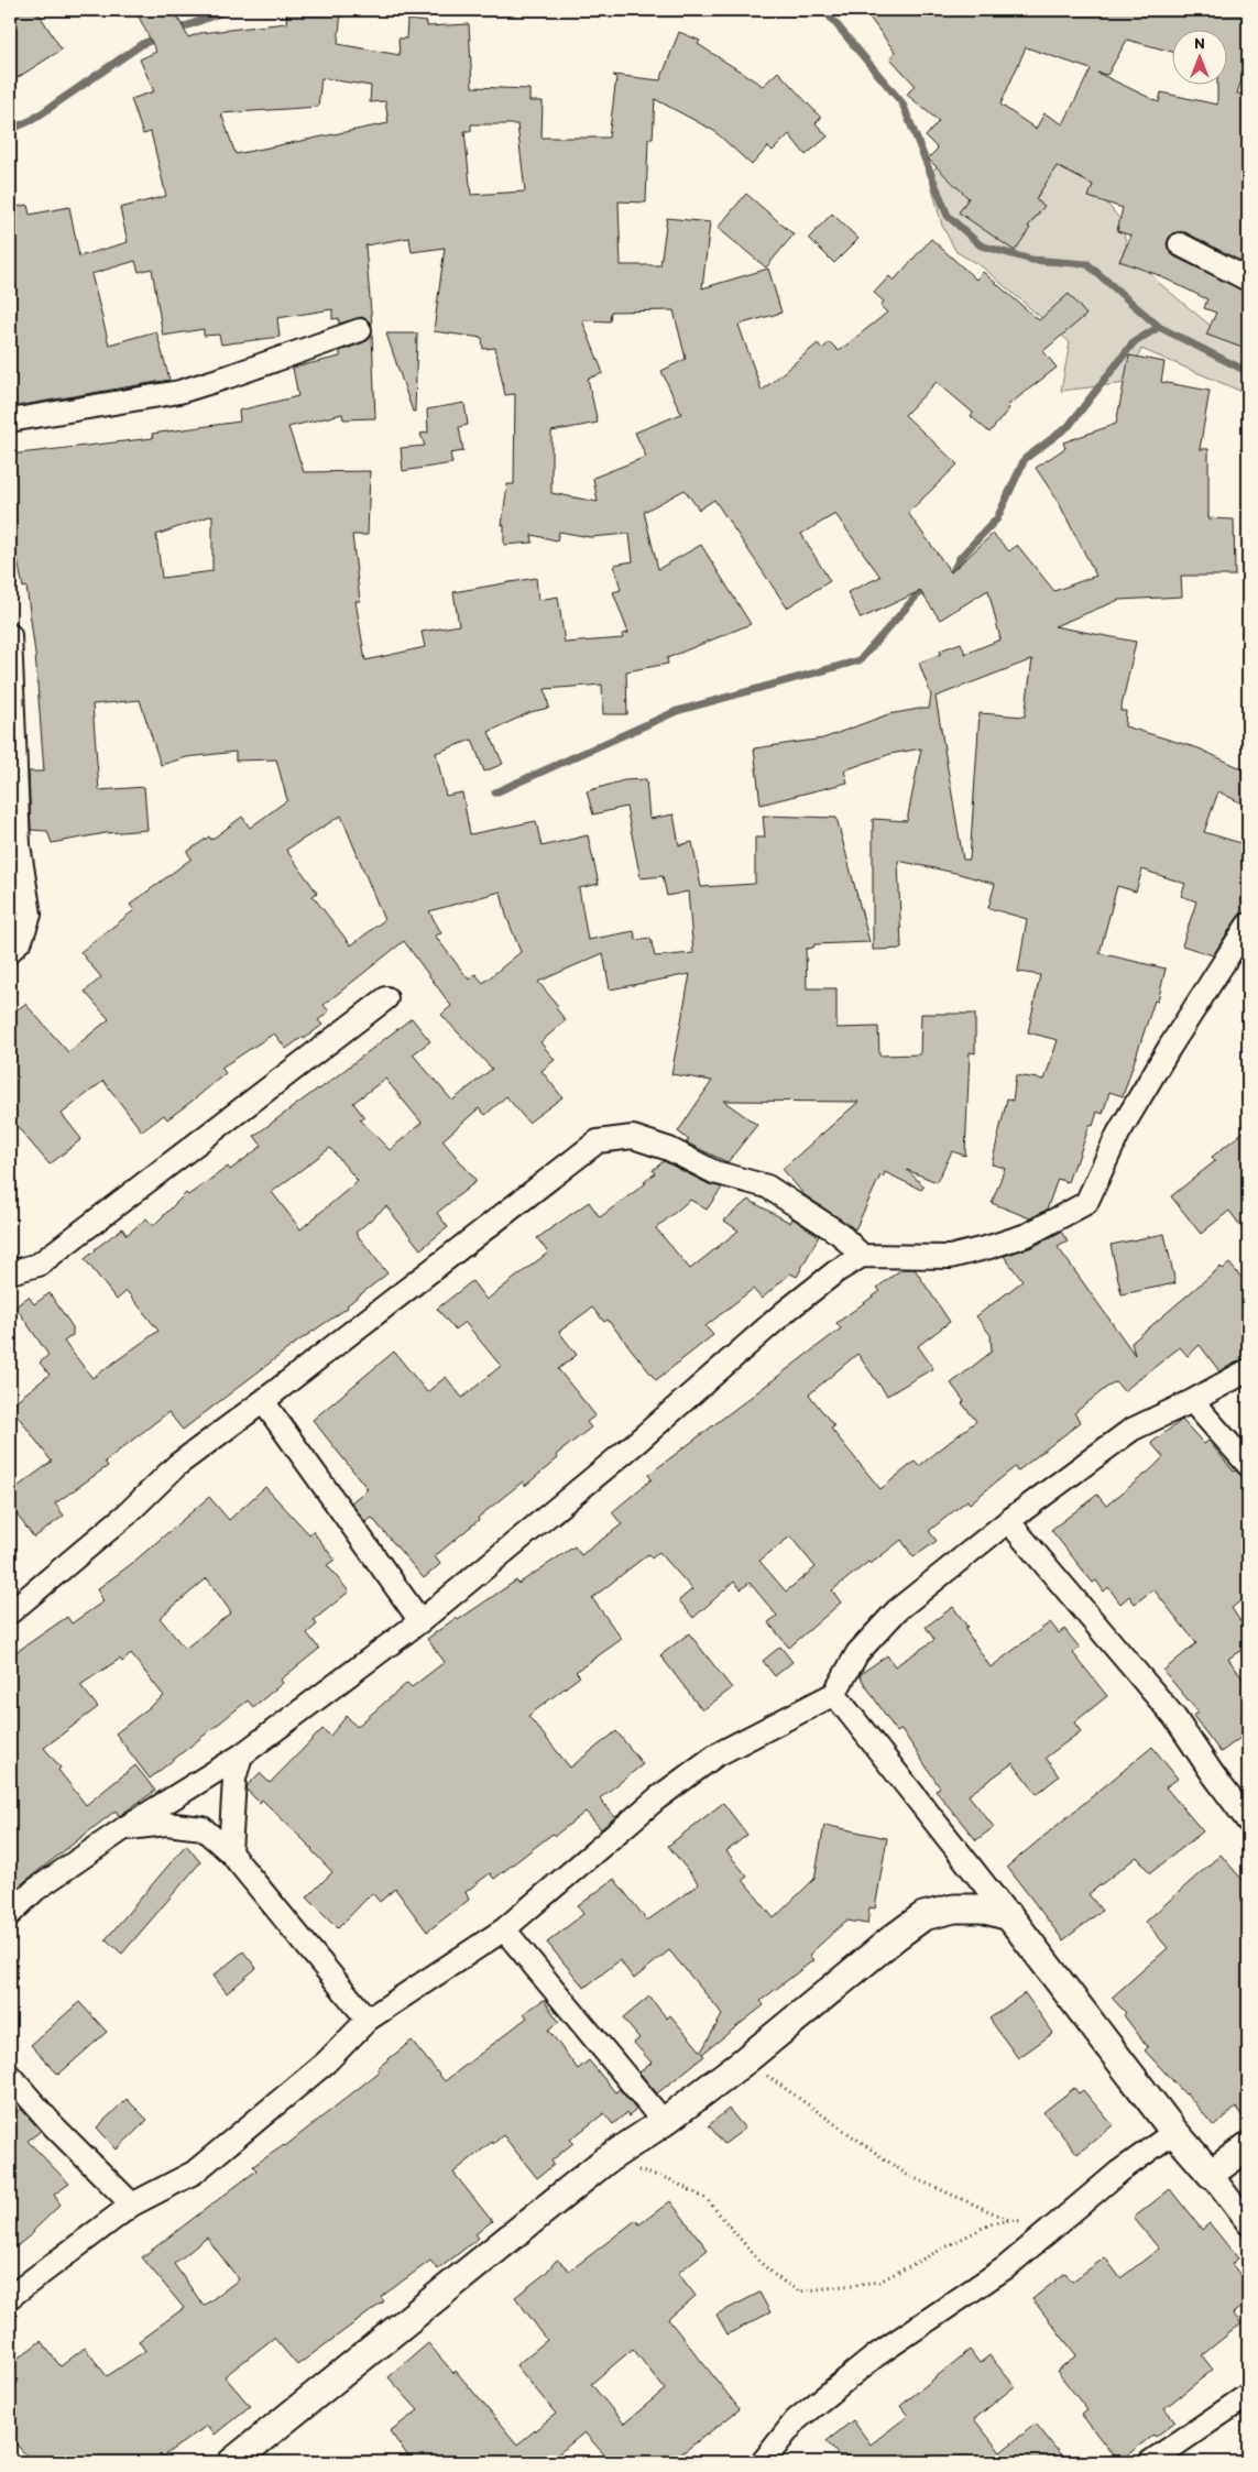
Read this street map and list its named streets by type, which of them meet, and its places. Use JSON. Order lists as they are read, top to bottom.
{
  "north": "top"
}
